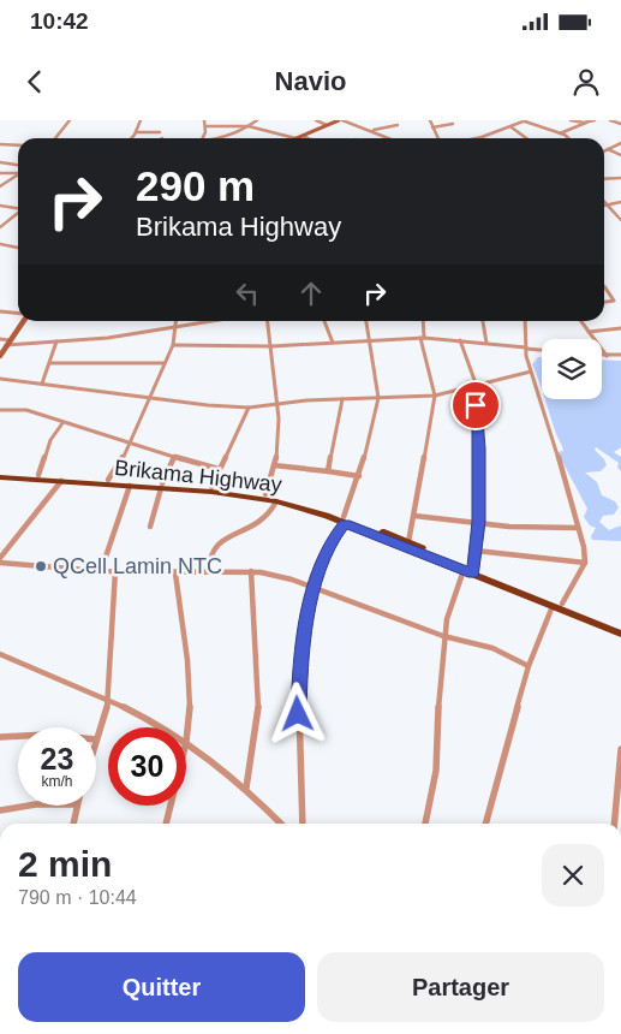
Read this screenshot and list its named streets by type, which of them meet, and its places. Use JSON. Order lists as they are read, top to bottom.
{
  "streets": {
    "highway": ["Brikama Highway"]
  },
  "places": ["QCell Lamin NTC"],
  "page": {
    "status": "10:42",
    "header": "Navio",
    "turn": ["290 m", "Brikama Highway"],
    "speed": "23 km/h",
    "limit": "30",
    "heading": ["2 min", "790 m · 10:44"],
    "buttons": ["Quitter", "Partager"]
  }
}
